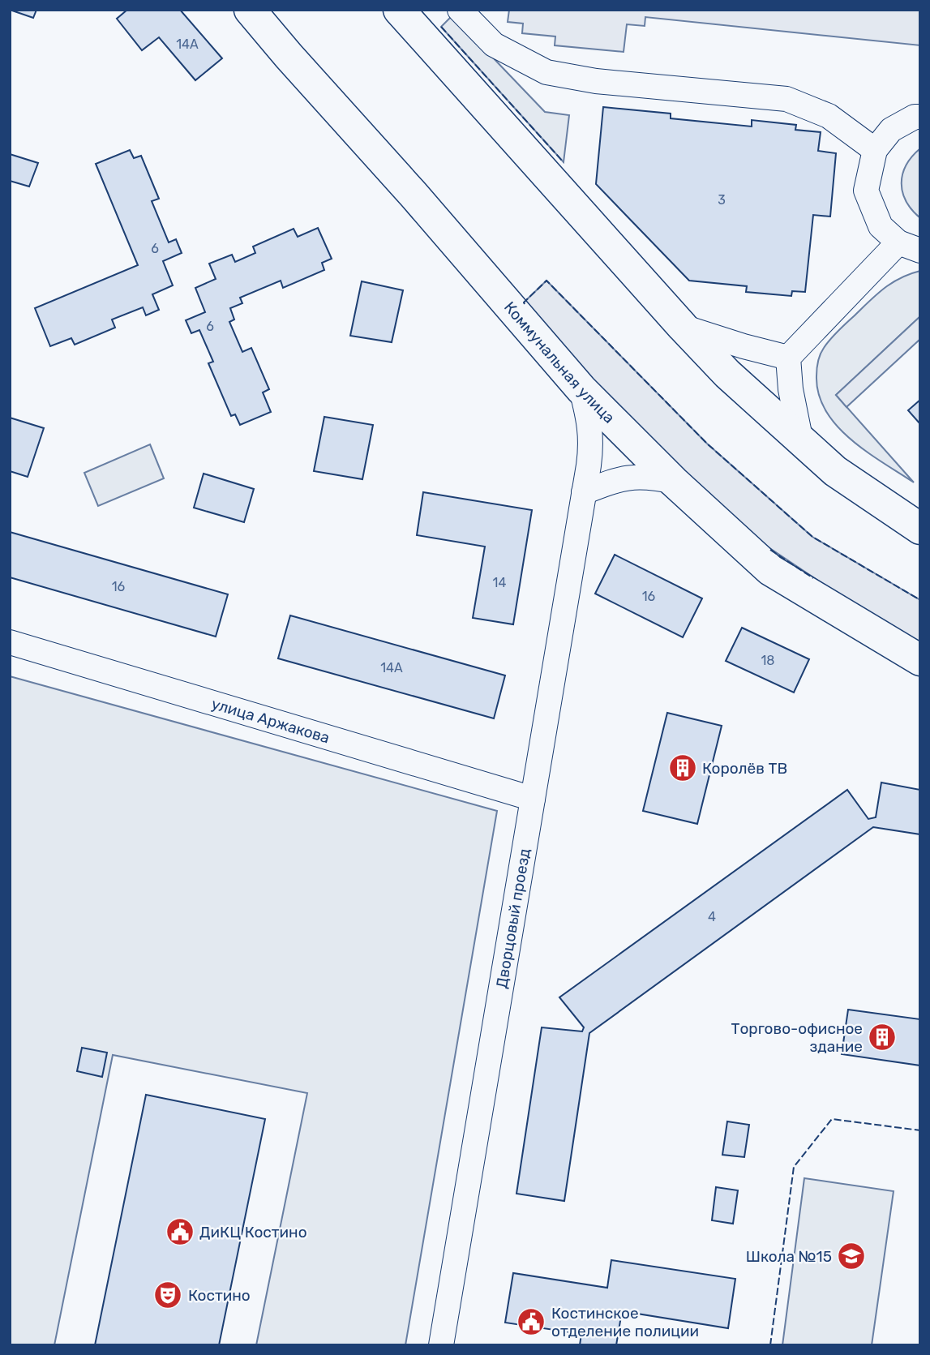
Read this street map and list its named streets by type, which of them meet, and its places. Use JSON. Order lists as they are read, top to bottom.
{
  "streets": {
    "main road": ["Коммунальная улица"],
    "street": ["улица Аржакова", "Дворцовый проезд"]
  },
  "crossings": [
    ["Коммунальная улица", "Дворцовый проезд"],
    ["улица Аржакова", "Дворцовый проезд"]
  ],
  "places": {
    "building": ["Королёв ТВ", "Торгово-офисное здание"],
    "public building": ["ДиКЦ Костино", "Костинское отделение полиции"],
    "school or university": ["Школа №15"],
    "theatre": ["Костино"]
  },
  "house_numbers": [
    "14А",
    "3",
    "6",
    "6",
    "14",
    "16",
    "16",
    "18",
    "14А",
    "4"
  ]
}
